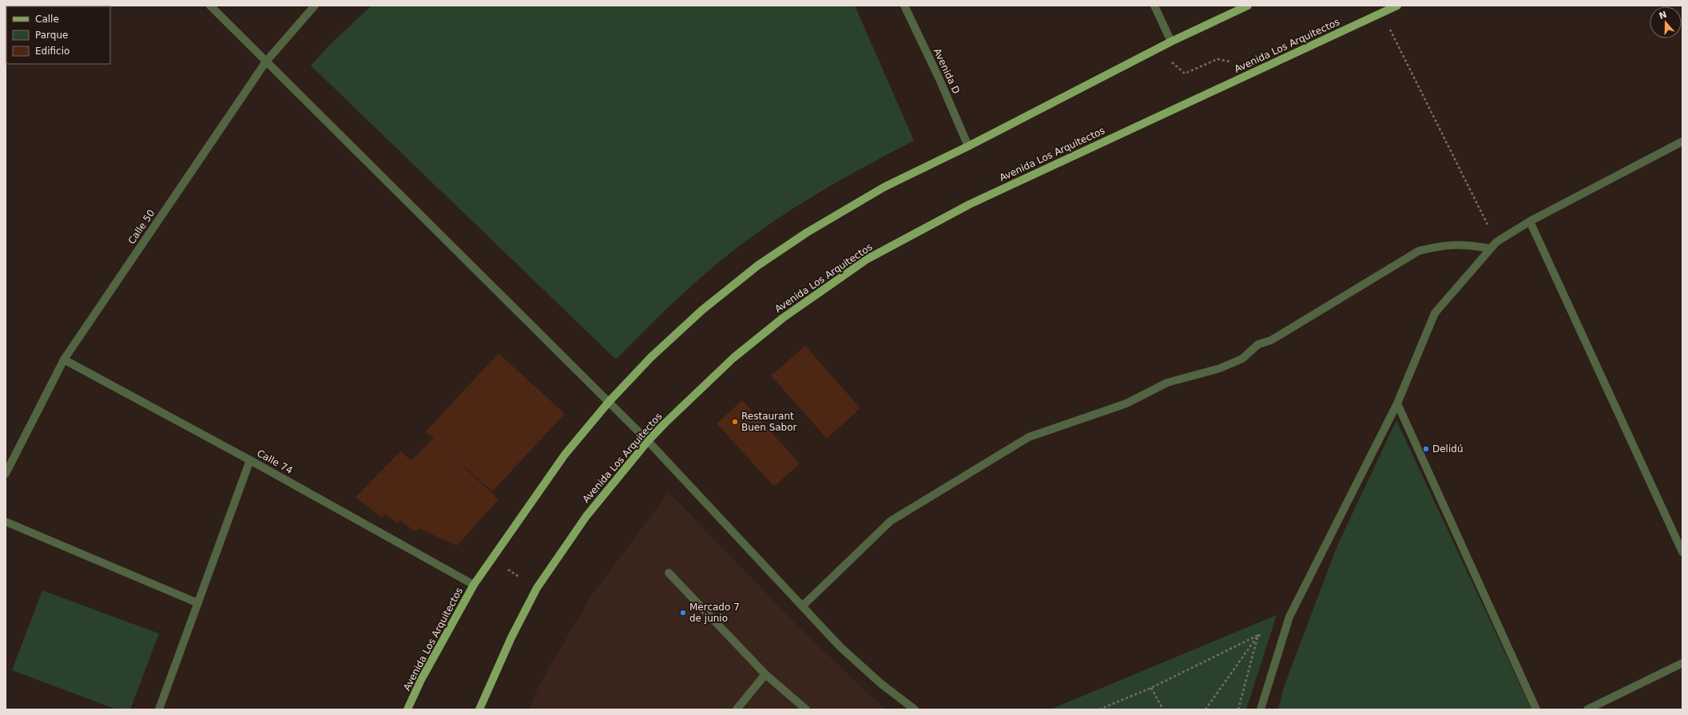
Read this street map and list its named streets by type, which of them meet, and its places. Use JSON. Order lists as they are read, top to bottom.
{
  "streets": {
    "main road": ["Avenida Los Arquitectos"],
    "street": ["Avenida D", "Calle 50", "Calle 74"]
  },
  "crossings": [
    ["Avenida Los Arquitectos", "Avenida D"],
    ["Avenida Los Arquitectos", "Calle 74"],
    ["Calle 50", "Calle 74"]
  ],
  "places": ["Restaurant Buen Sabor", "Delidú", "Mercado 7 de junio"],
  "legend": ["Calle", "Parque", "Edificio"],
  "north": "top"
}
